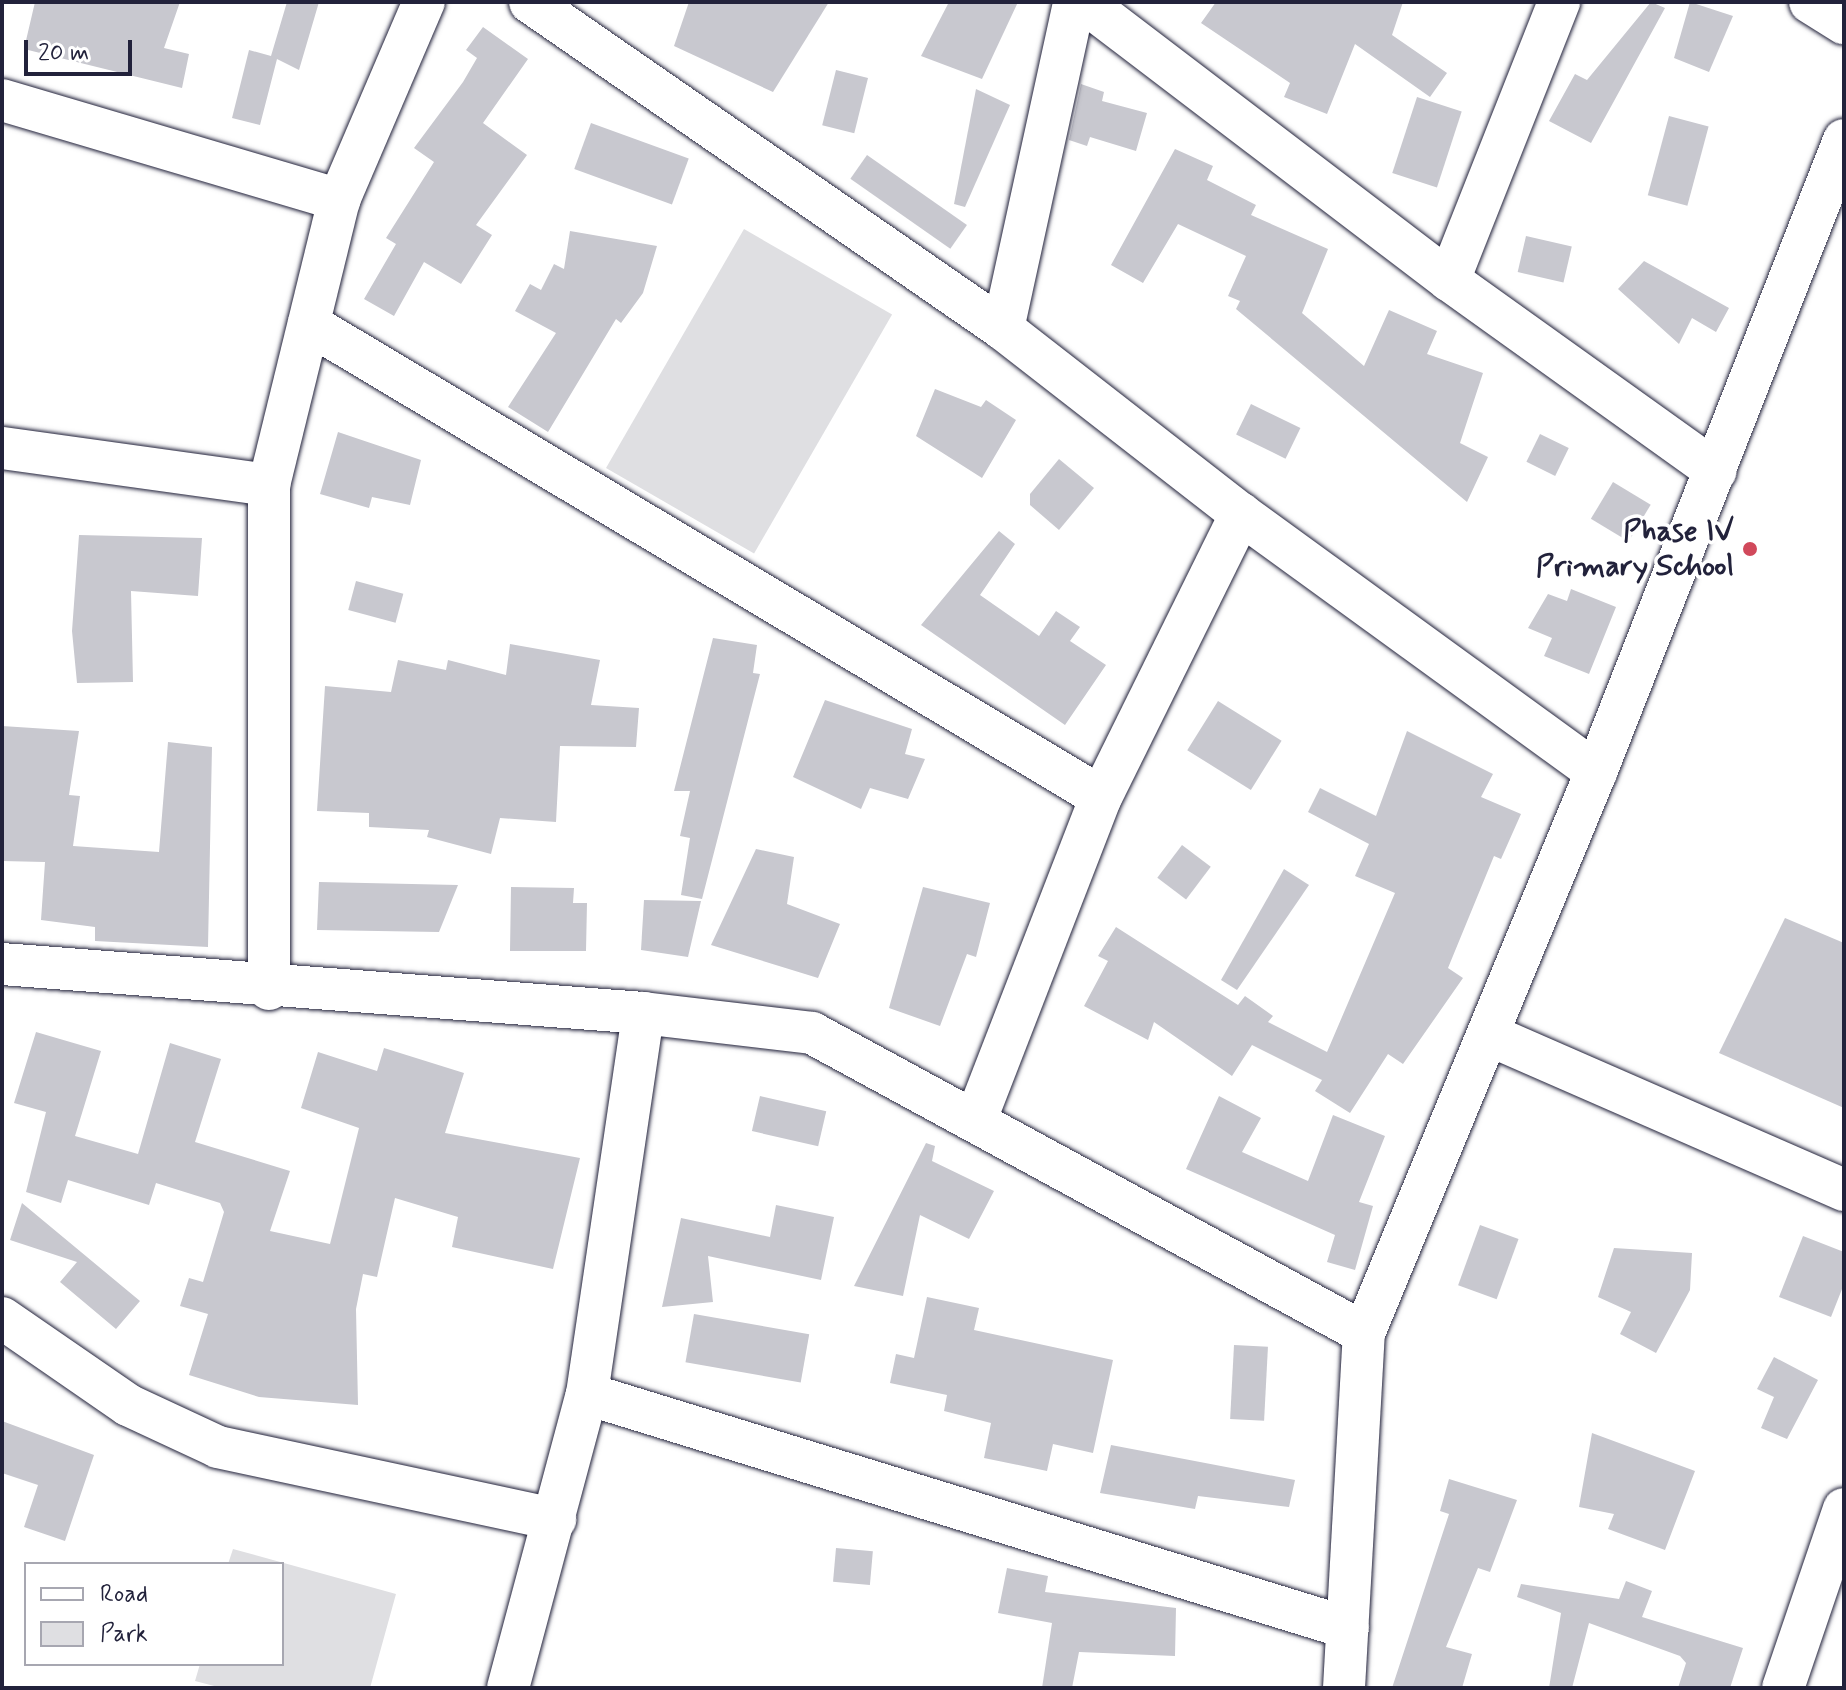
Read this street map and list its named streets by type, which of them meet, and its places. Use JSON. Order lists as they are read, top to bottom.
{
  "places": ["Phase IV Primary School"],
  "legend": ["Road", "Park"],
  "scale_bar": "20 m"
}
